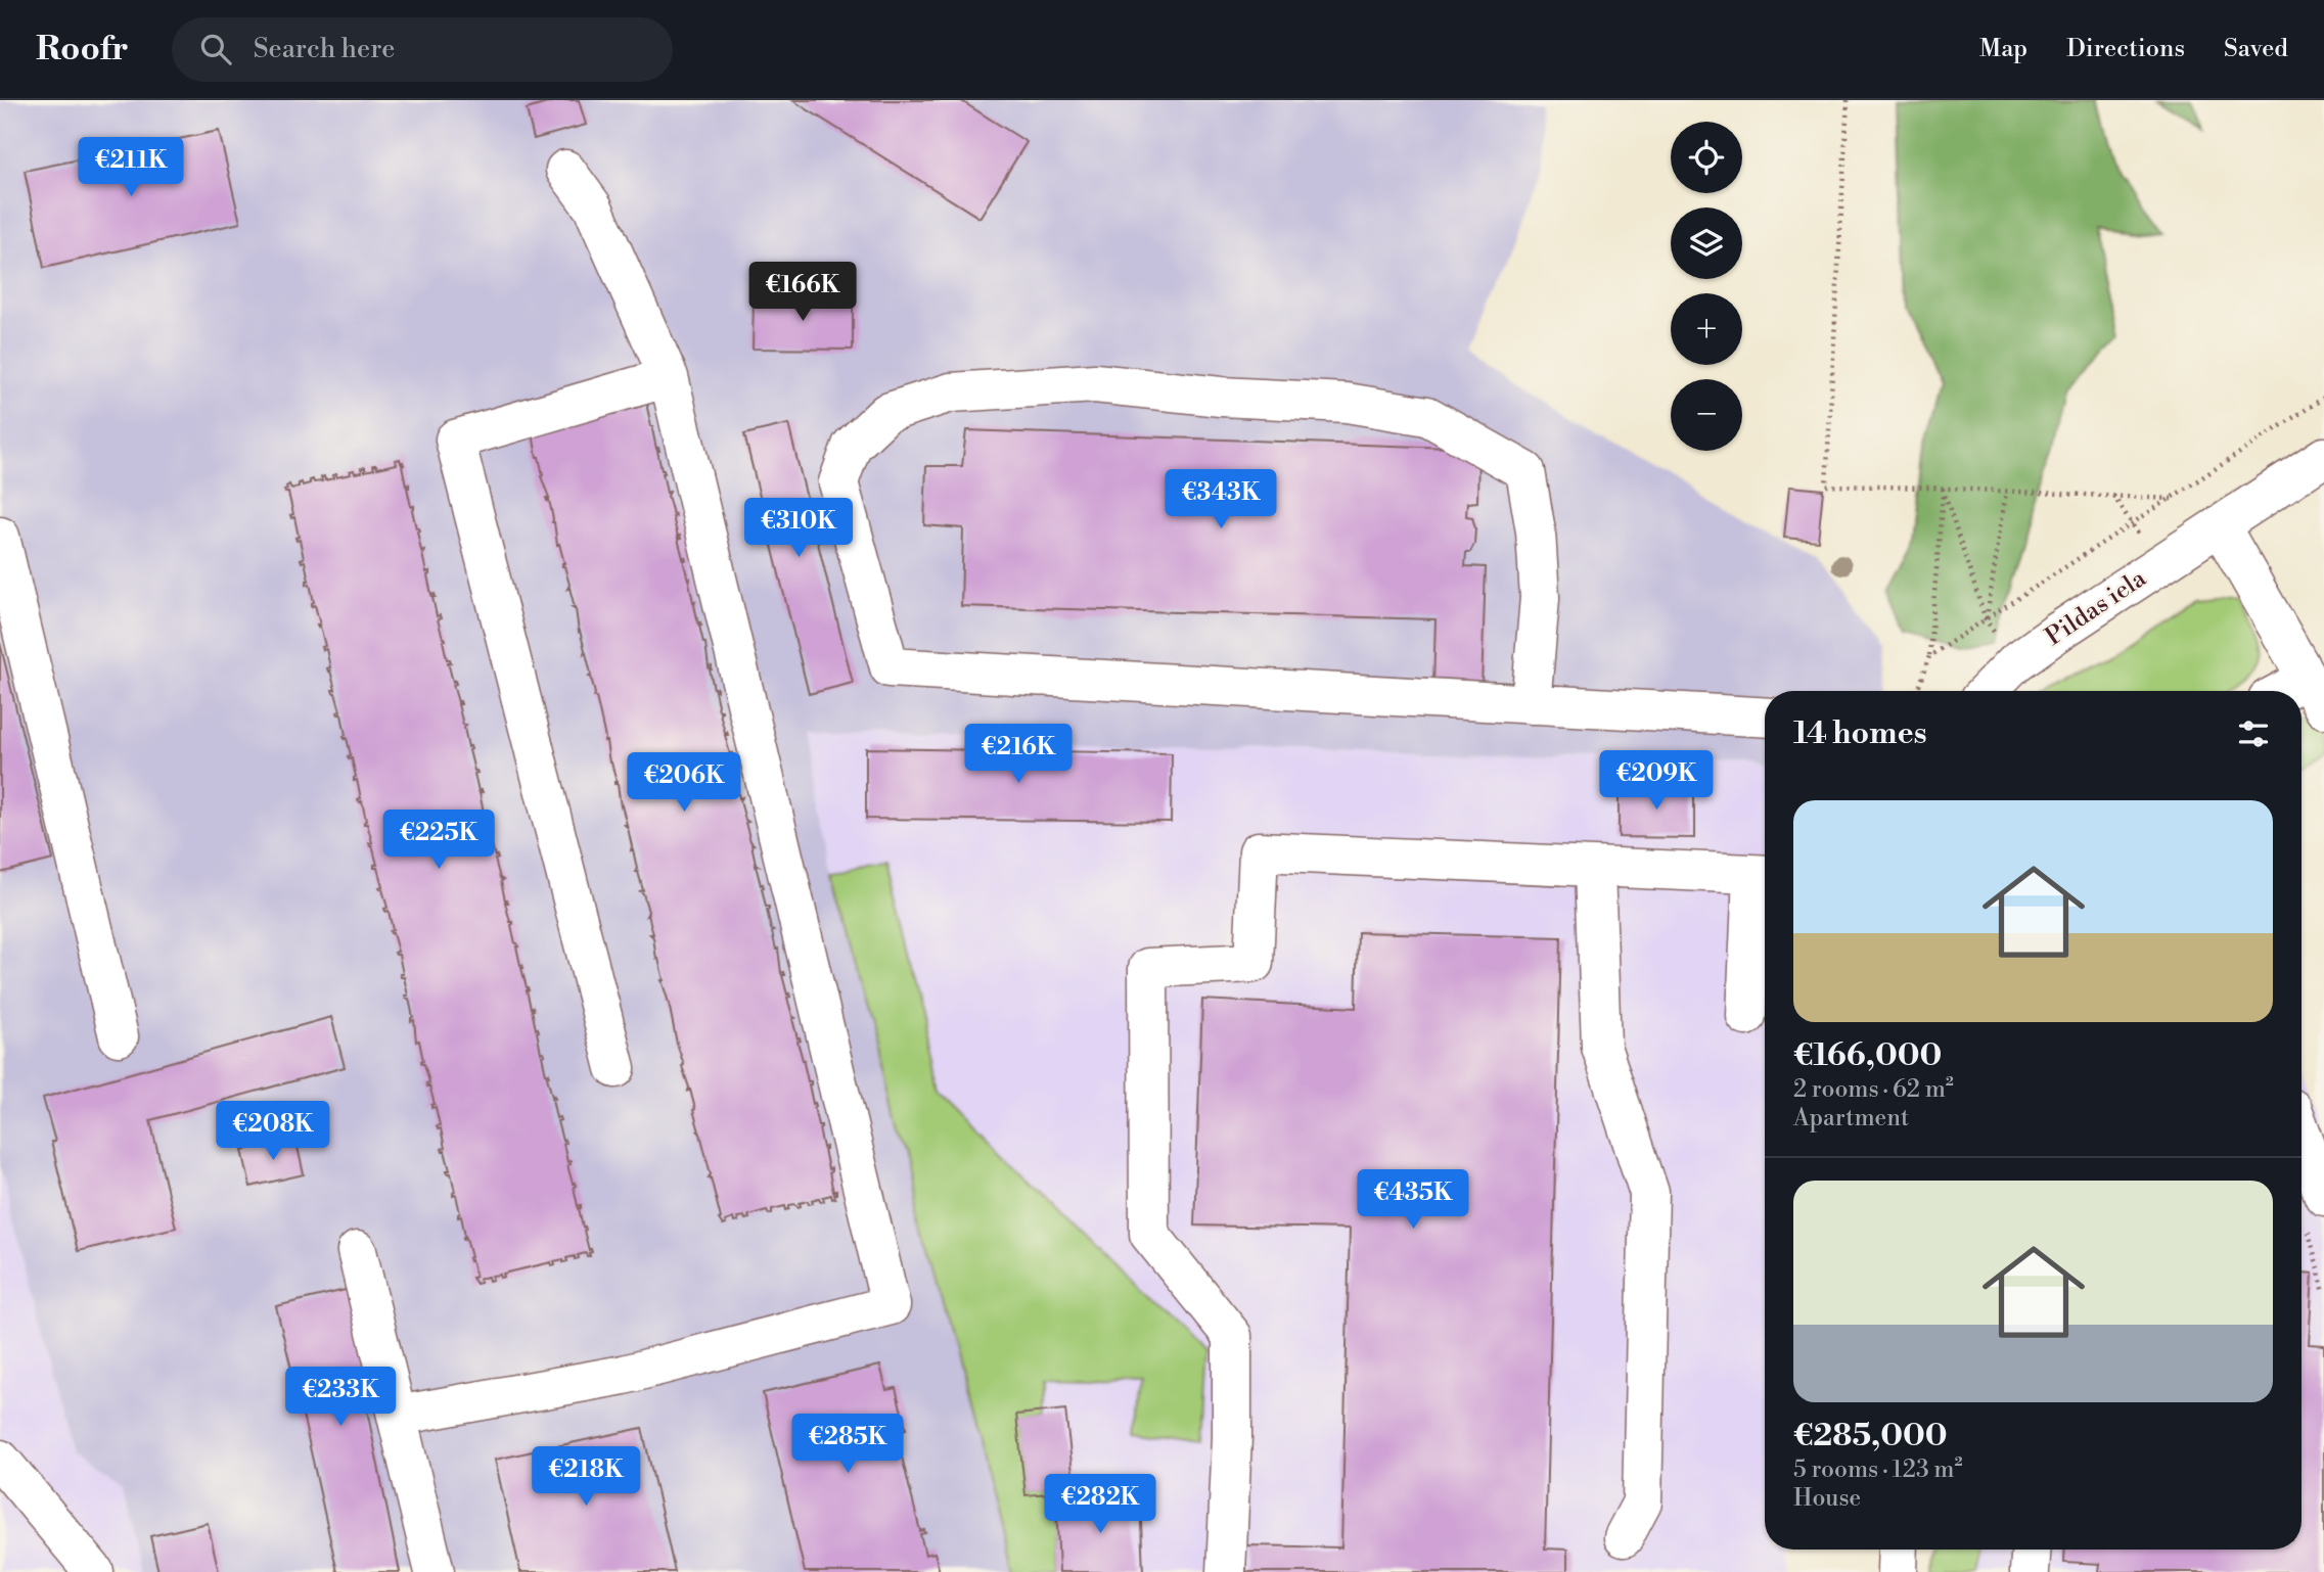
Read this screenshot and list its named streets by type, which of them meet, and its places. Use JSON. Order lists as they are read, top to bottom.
{
  "streets": {
    "street": ["Pildas iela"]
  },
  "page": {
    "header": "Roofr",
    "search": "Search here",
    "nav": ["Map", "Directions", "Saved"],
    "map_buttons": ["+", "−"],
    "price": [
      "€211K",
      "€166K",
      "€343K",
      "€310K",
      "€216K",
      "€209K",
      "€206K",
      "€225K",
      "€208K",
      "€435K",
      "€233K",
      "€285K",
      "€218K",
      "€282K"
    ],
    "heading": "14 homes",
    "list": [
      {
        "name": "€166,000",
        "note": "2 rooms · 62 m² · Apartment"
      },
      {
        "name": "€285,000",
        "note": "5 rooms · 123 m² · House"
      }
    ]
  }
}
